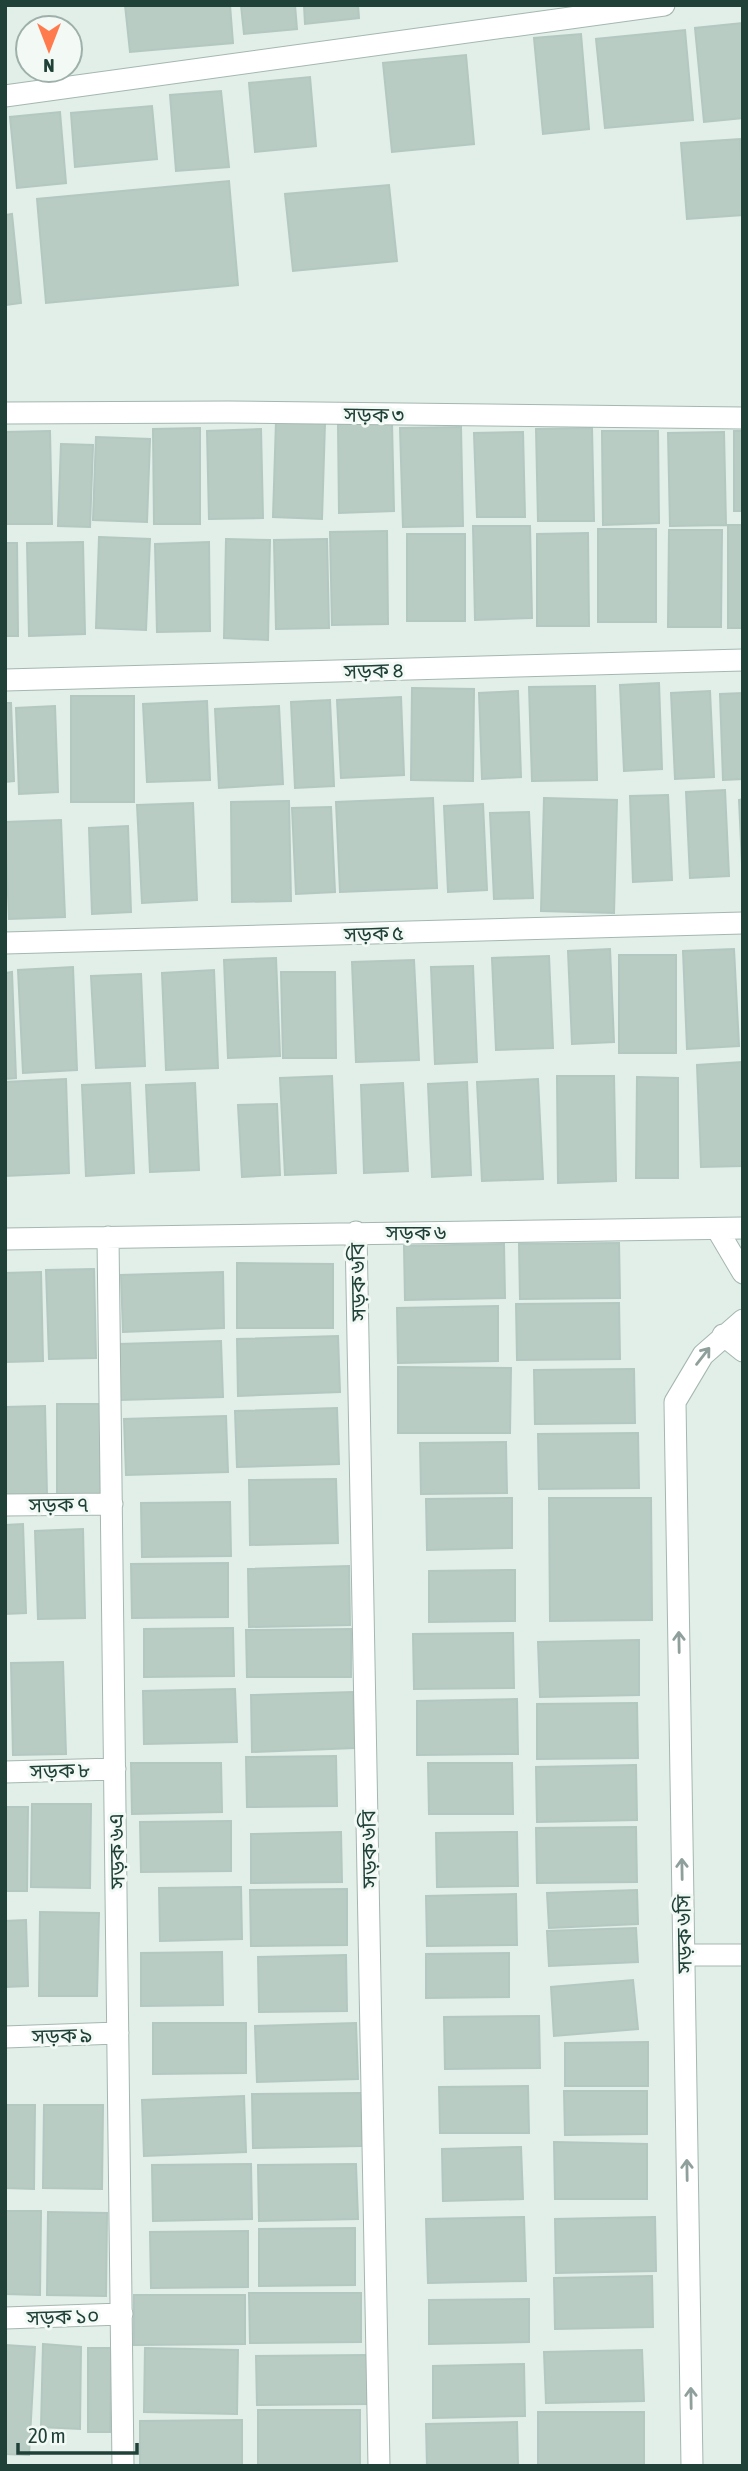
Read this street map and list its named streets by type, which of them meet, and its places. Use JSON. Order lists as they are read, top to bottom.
{
  "streets": {
    "street": [
      "সড়ক ৩",
      "সড়ক ৪",
      "সড়ক ৫",
      "সড়ক ৬",
      "সড়ক ৬বি",
      "সড়ক ৭",
      "সড়ক ৮",
      "সড়ক ৬এ",
      "সড়ক ৬সি",
      "সড়ক ৯",
      "সড়ক ১০"
    ]
  },
  "crossings": [
    ["সড়ক ৬", "সড়ক ৬বি"],
    ["সড়ক ৬", "সড়ক ৬এ"],
    ["সড়ক ৭", "সড়ক ৬এ"],
    ["সড়ক ৮", "সড়ক ৬এ"],
    ["সড়ক ৬এ", "সড়ক ৯"],
    ["সড়ক ৬এ", "সড়ক ১০"]
  ],
  "one_way": ["সড়ক ৬সি"],
  "scale_bar": "20 m",
  "north": "bottom"
}
